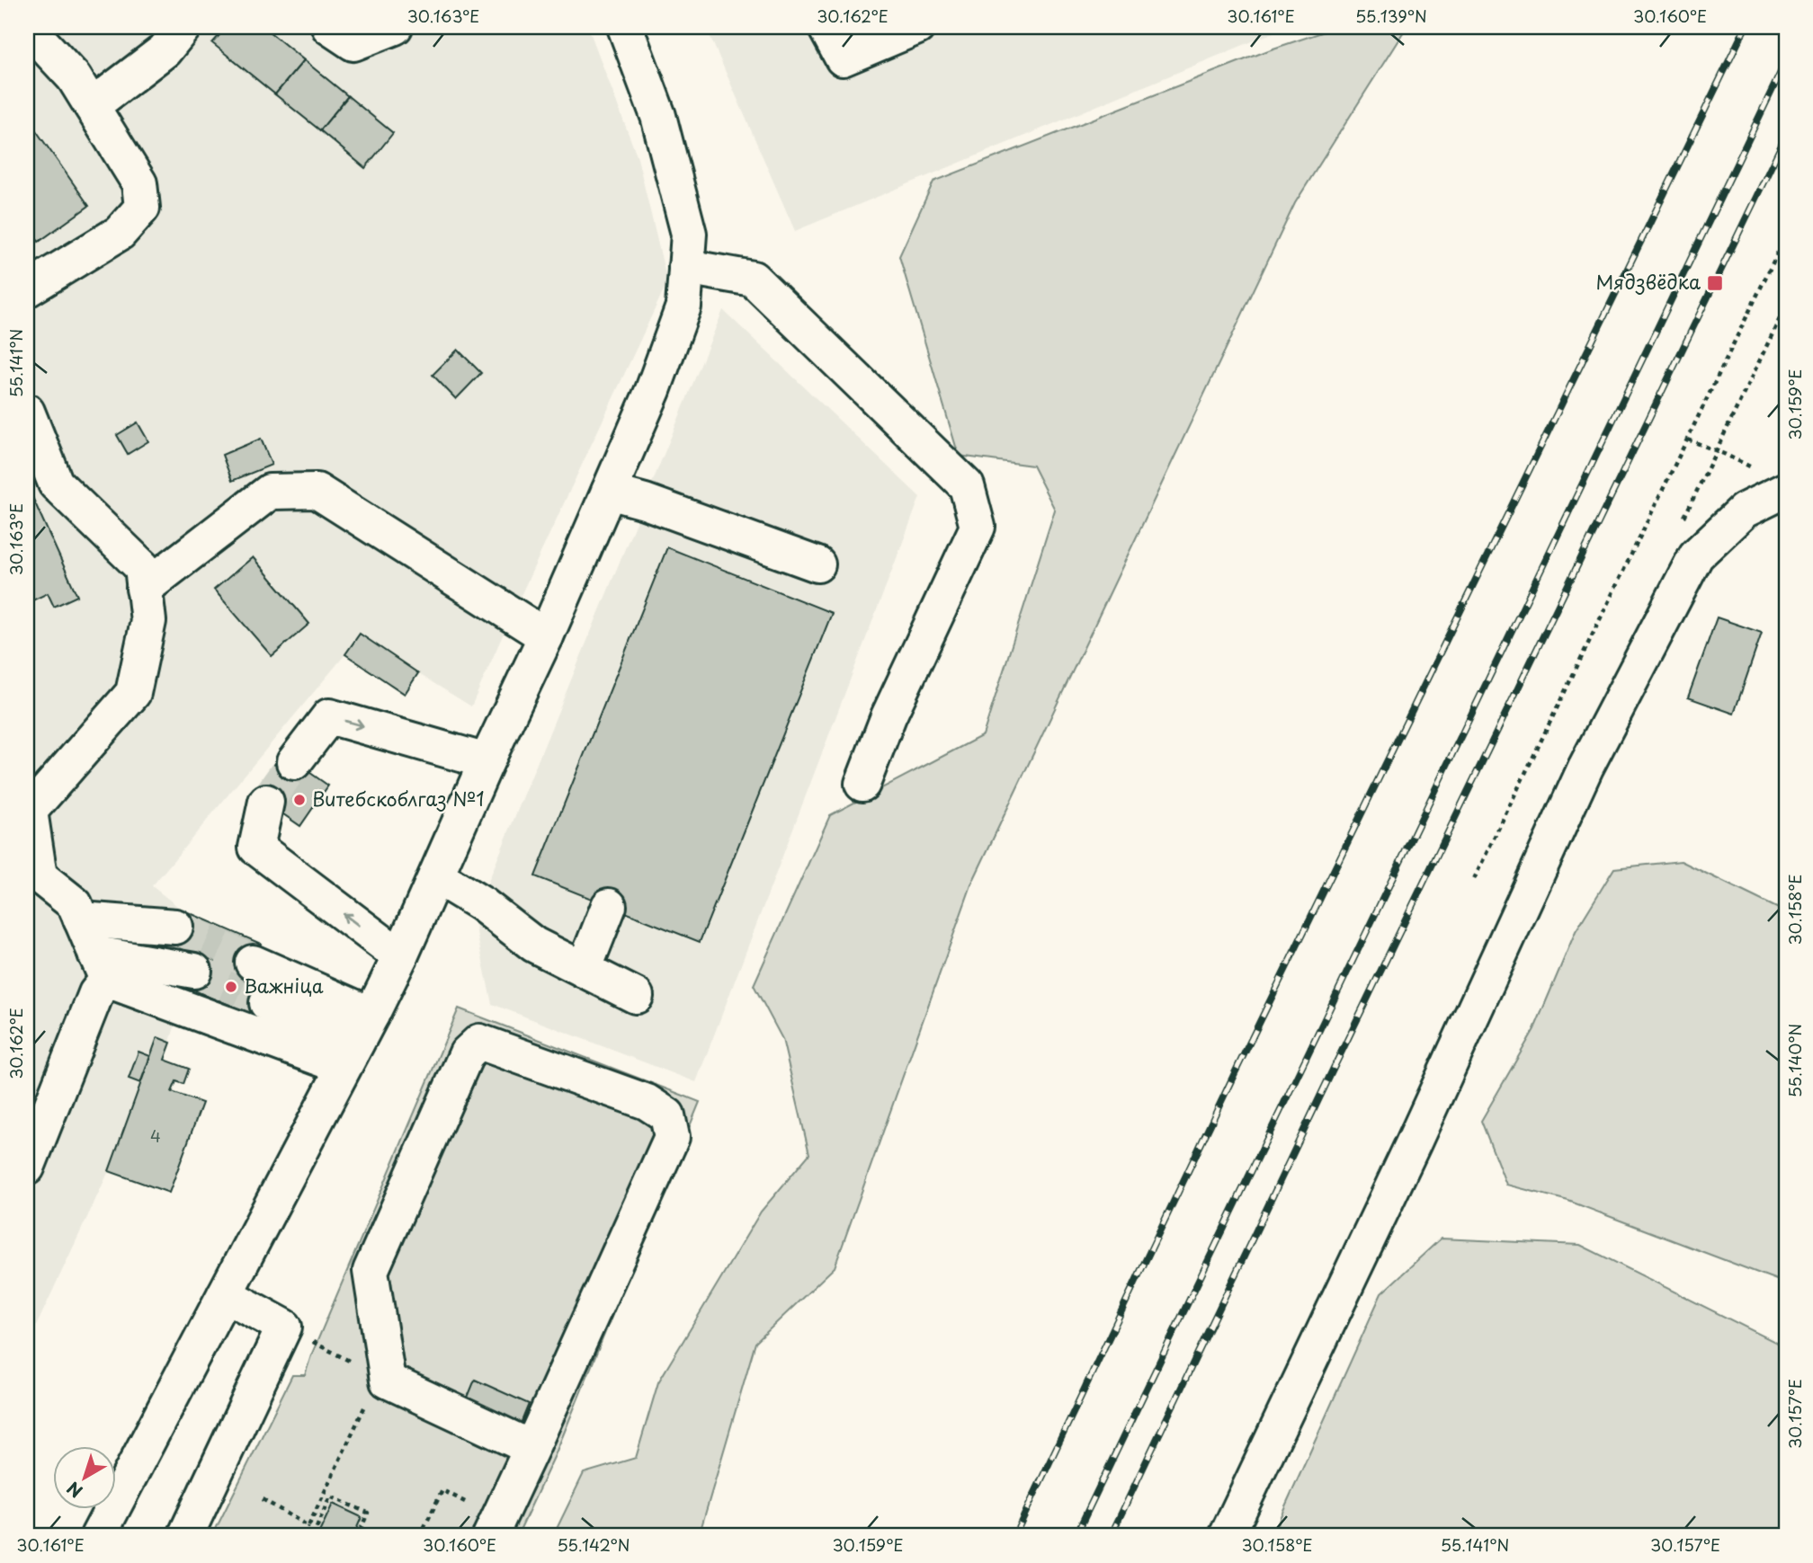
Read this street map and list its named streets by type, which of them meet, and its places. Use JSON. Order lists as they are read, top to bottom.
{
  "places": {
    "transit": ["Мядзвёдка"],
    "other": ["Витебскоблгаз №1", "Важніца"]
  },
  "house_numbers": ["4"],
  "north": "bottom left",
  "coordinates": [
    "30.163°E",
    "30.162°E",
    "30.161°E",
    "55.139°N",
    "30.160°E",
    "55.141°N",
    "30.159°E",
    "30.158°E",
    "55.140°N",
    "30.157°E",
    "55.142°N"
  ]
}
